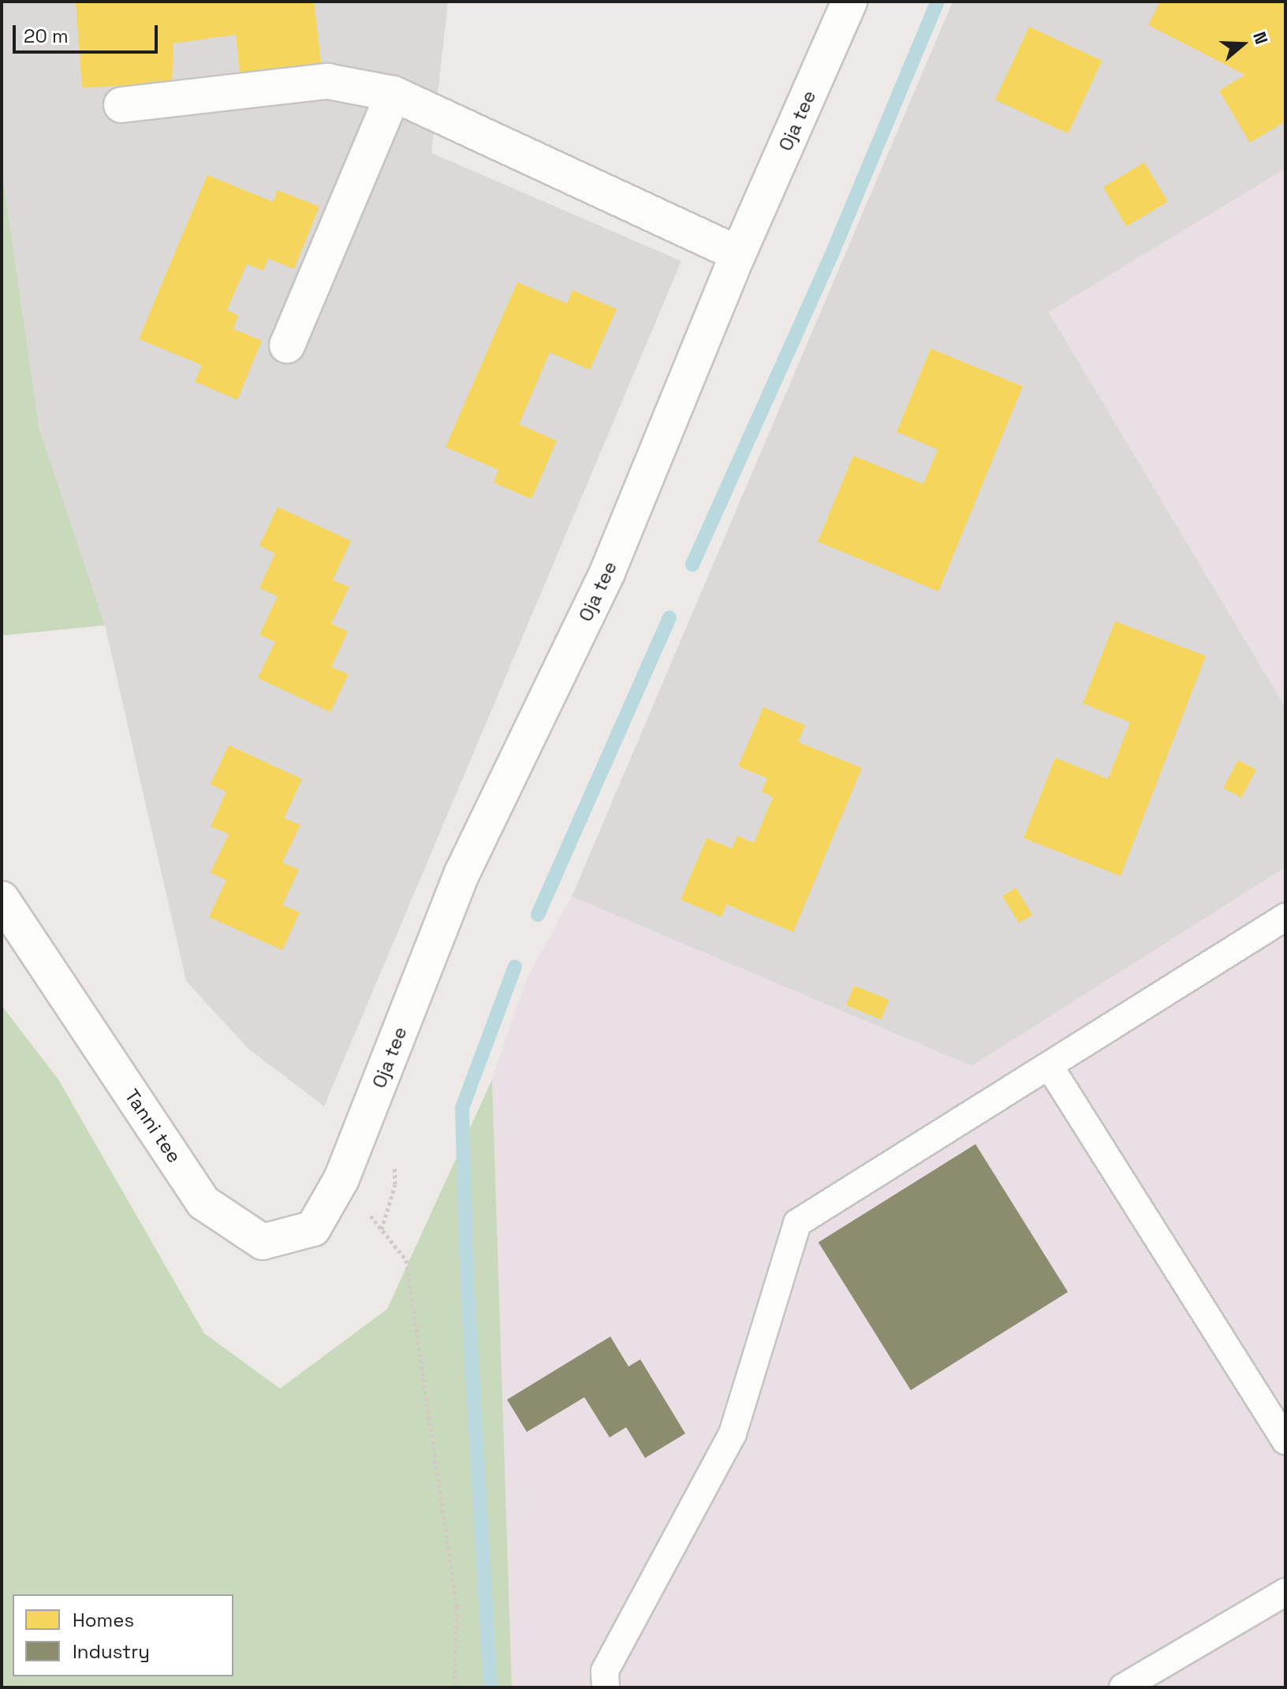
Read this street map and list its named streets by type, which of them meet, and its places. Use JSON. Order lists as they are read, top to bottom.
{
  "streets": {
    "street": ["Oja tee", "Tanni tee"]
  },
  "crossings": [
    ["Oja tee", "Tanni tee"]
  ],
  "legend": ["Homes", "Industry"],
  "scale_bar": "20 m",
  "north": "right"
}
